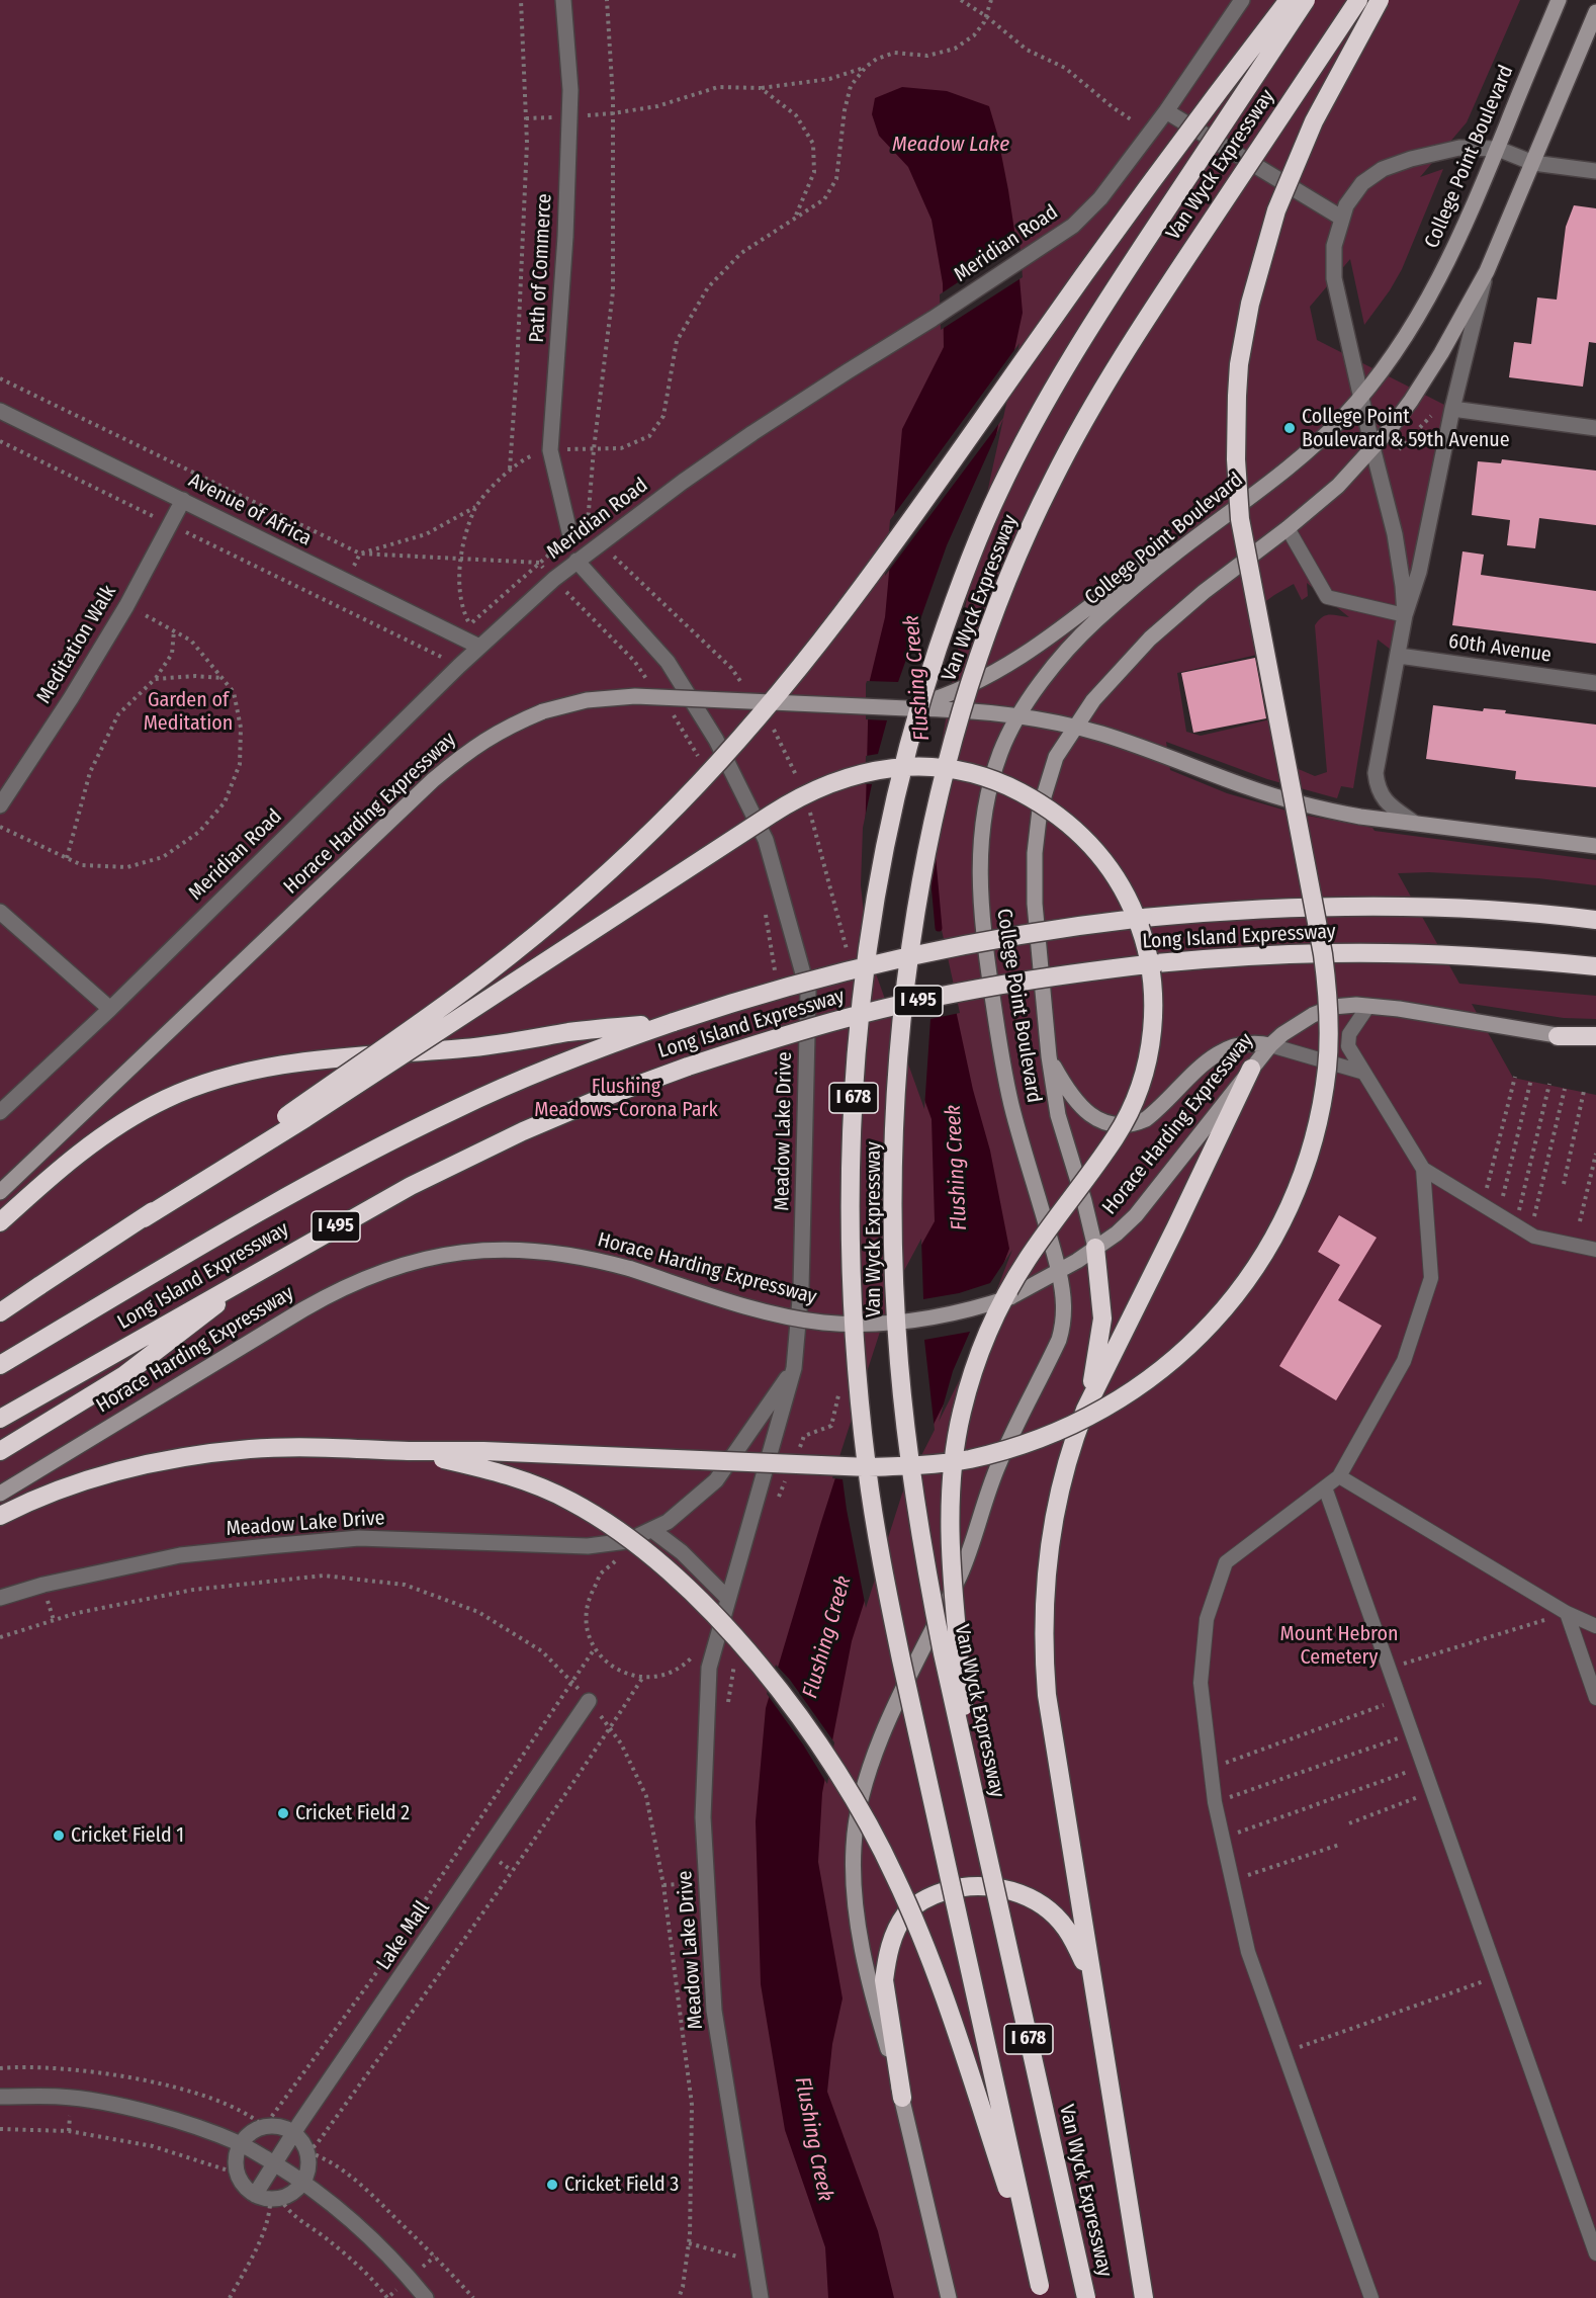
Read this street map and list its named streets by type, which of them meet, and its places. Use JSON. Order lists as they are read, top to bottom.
{
  "streets": {
    "highway": [
      "Van Wyck Expressway",
      "Long Island Expressway",
      "I 495",
      "I 678"
    ],
    "main road": ["College Point Boulevard", "Horace Harding Expressway"],
    "street": [
      "Meridian Road",
      "Path of Commerce",
      "Avenue of Africa",
      "Meditation Walk",
      "60th Avenue",
      "Meadow Lake Drive",
      "Lake Mall"
    ]
  },
  "crossings": [
    ["College Point Boulevard", "60th Avenue"],
    ["College Point Boulevard", "Horace Harding Expressway"],
    ["Meridian Road", "Avenue of Africa"],
    ["Meridian Road", "Meadow Lake Drive"],
    ["Avenue of Africa", "Meditation Walk"]
  ],
  "water": ["Meadow Lake", "Flushing Creek"],
  "parks": ["Garden of Meditation", "Flushing Meadows-Corona Park", "Mount Hebron Cemetery"],
  "places": [
    "College Point Boulevard & 59th Avenue",
    "Cricket Field 2",
    "Cricket Field 1",
    "Cricket Field 3"
  ]
}
